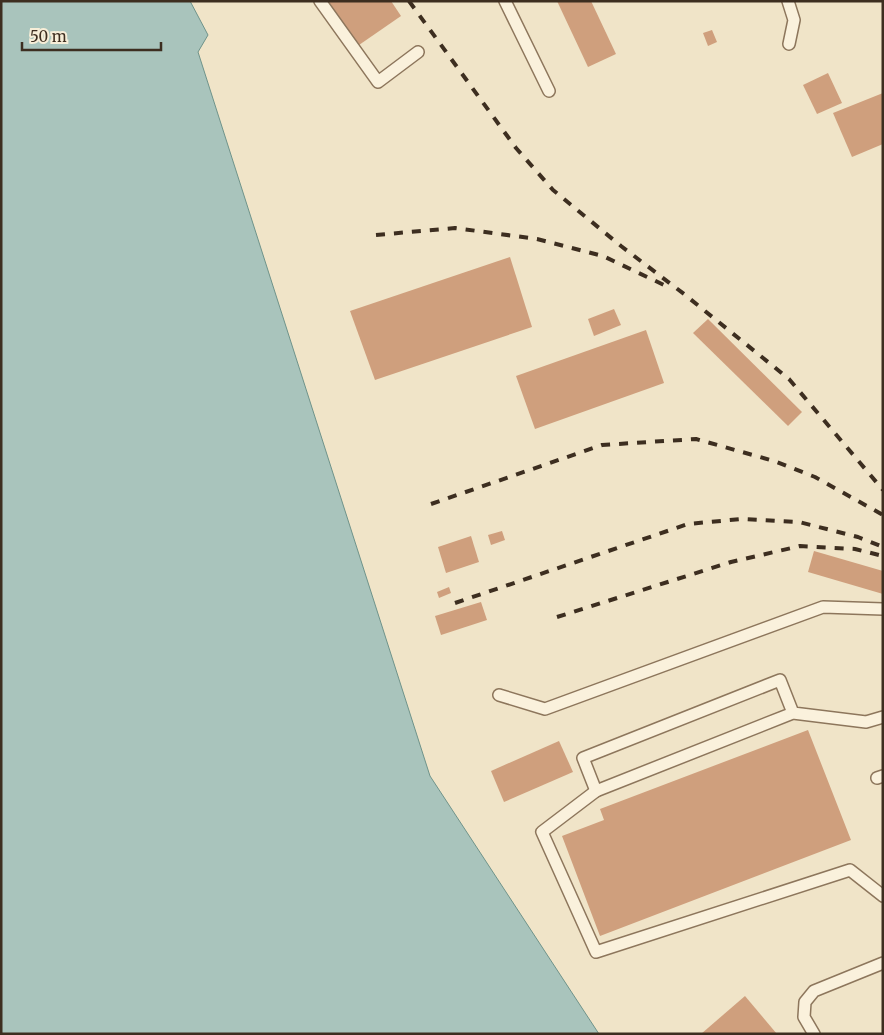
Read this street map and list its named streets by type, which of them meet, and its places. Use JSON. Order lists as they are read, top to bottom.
{
  "scale_bar": "50 m"
}
